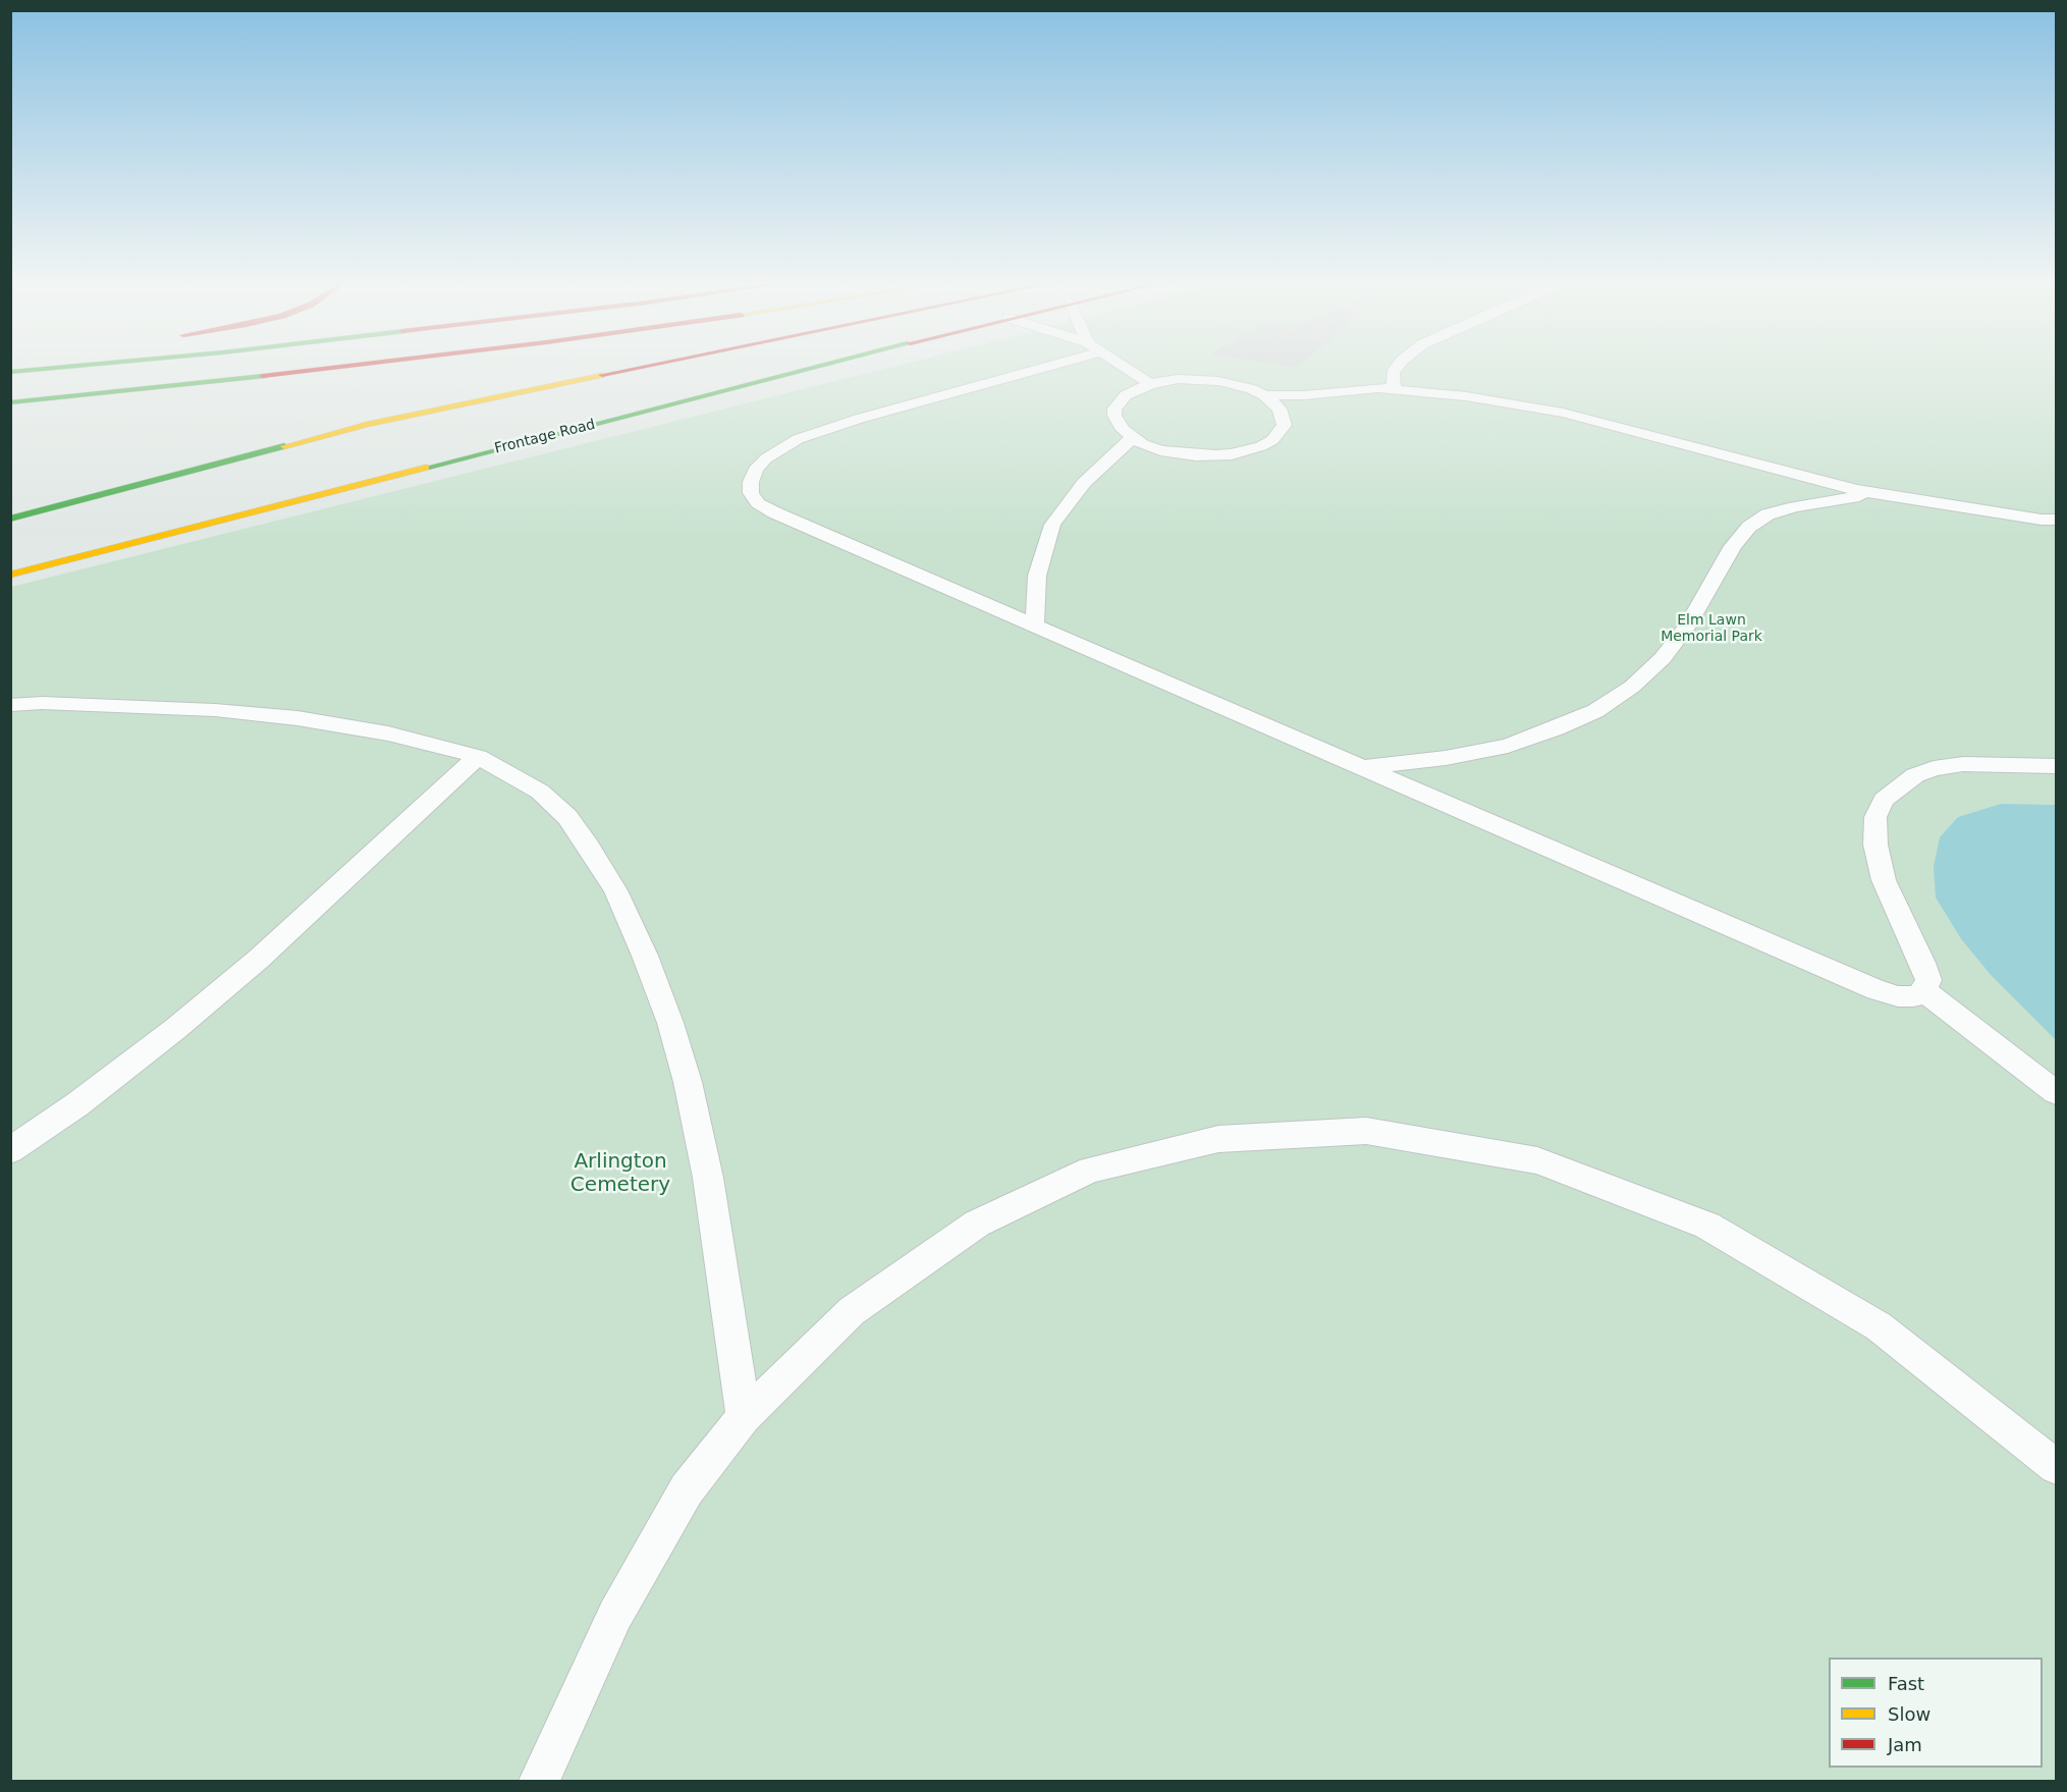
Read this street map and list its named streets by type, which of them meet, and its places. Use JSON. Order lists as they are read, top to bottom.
{
  "streets": {
    "main road": ["Frontage Road"]
  },
  "parks": ["Elm Lawn Memorial Park", "Arlington Cemetery"],
  "legend": ["Fast", "Slow", "Jam"]
}
